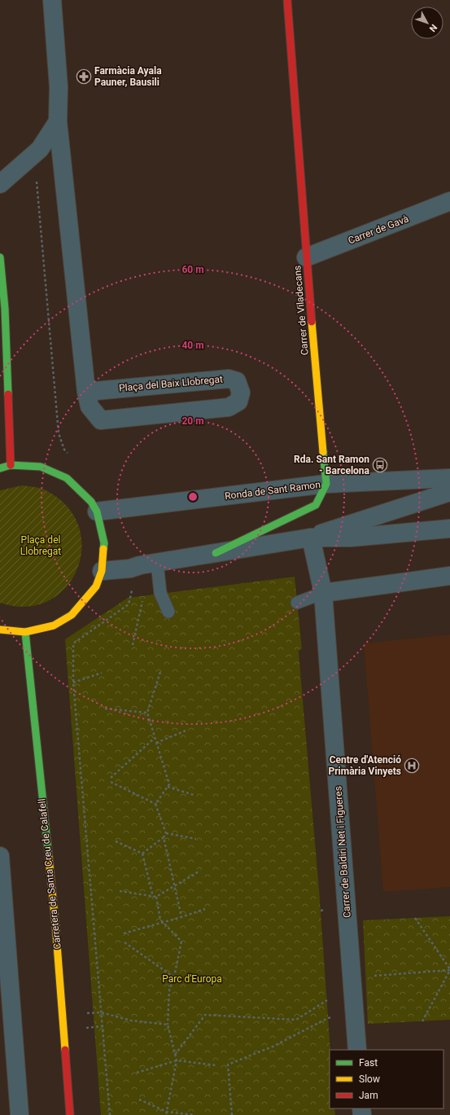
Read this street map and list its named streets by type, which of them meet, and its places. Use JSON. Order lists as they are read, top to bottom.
{
  "streets": {
    "street": [
      "Carrer de Gavà",
      "Carrer de Viladecans",
      "Plaça del Baix Llobregat",
      "Ronda de Sant Ramon",
      "Carrer de Baldiri Net i Figueres",
      "Carretera de Santa Creu de Calafell"
    ]
  },
  "crossings": [
    ["Carrer de Gavà", "Carrer de Viladecans"],
    ["Carrer de Viladecans", "Ronda de Sant Ramon"]
  ],
  "parks": ["Plaça del Llobregat", "Parc d'Europa"],
  "places": {
    "pharmacy": ["Farmàcia Ayala Pauner, Bausili"],
    "bus stop": ["Rda. Sant Ramon - Barcelona"],
    "hospital": ["Centre d'Atenció Primària Vinyets"]
  },
  "legend": ["Fast", "Slow", "Jam"],
  "north": "bottom right",
  "rings": ["60 m", "40 m", "20 m"]
}
